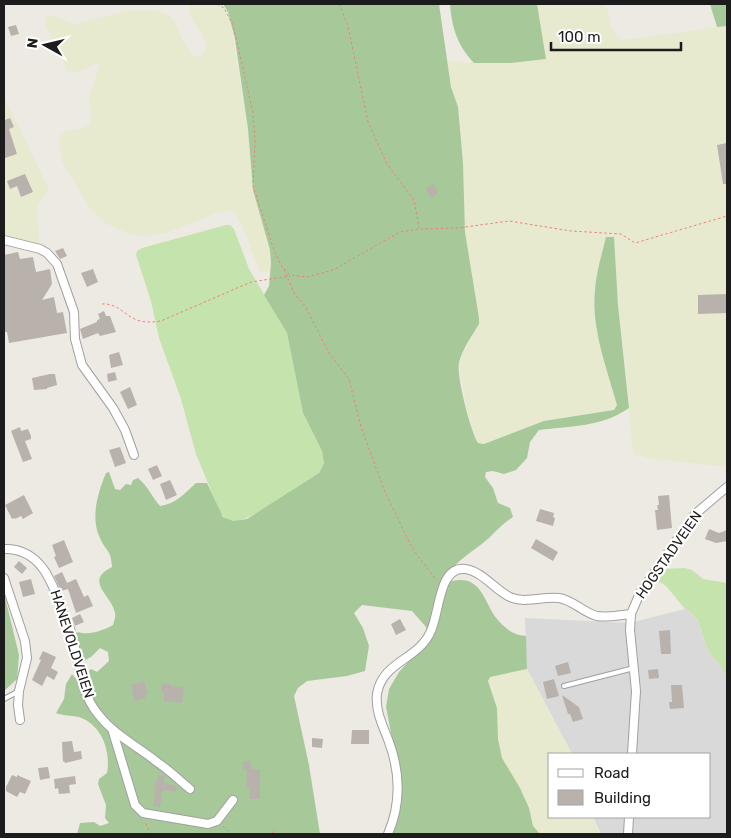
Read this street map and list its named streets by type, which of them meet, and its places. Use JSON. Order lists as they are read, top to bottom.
{
  "streets": {
    "street": ["HOGSTADVEIEN", "HANEVOLDVEIEN"]
  },
  "legend": ["Road", "Building"],
  "scale_bar": "100 m",
  "north": "left"
}
